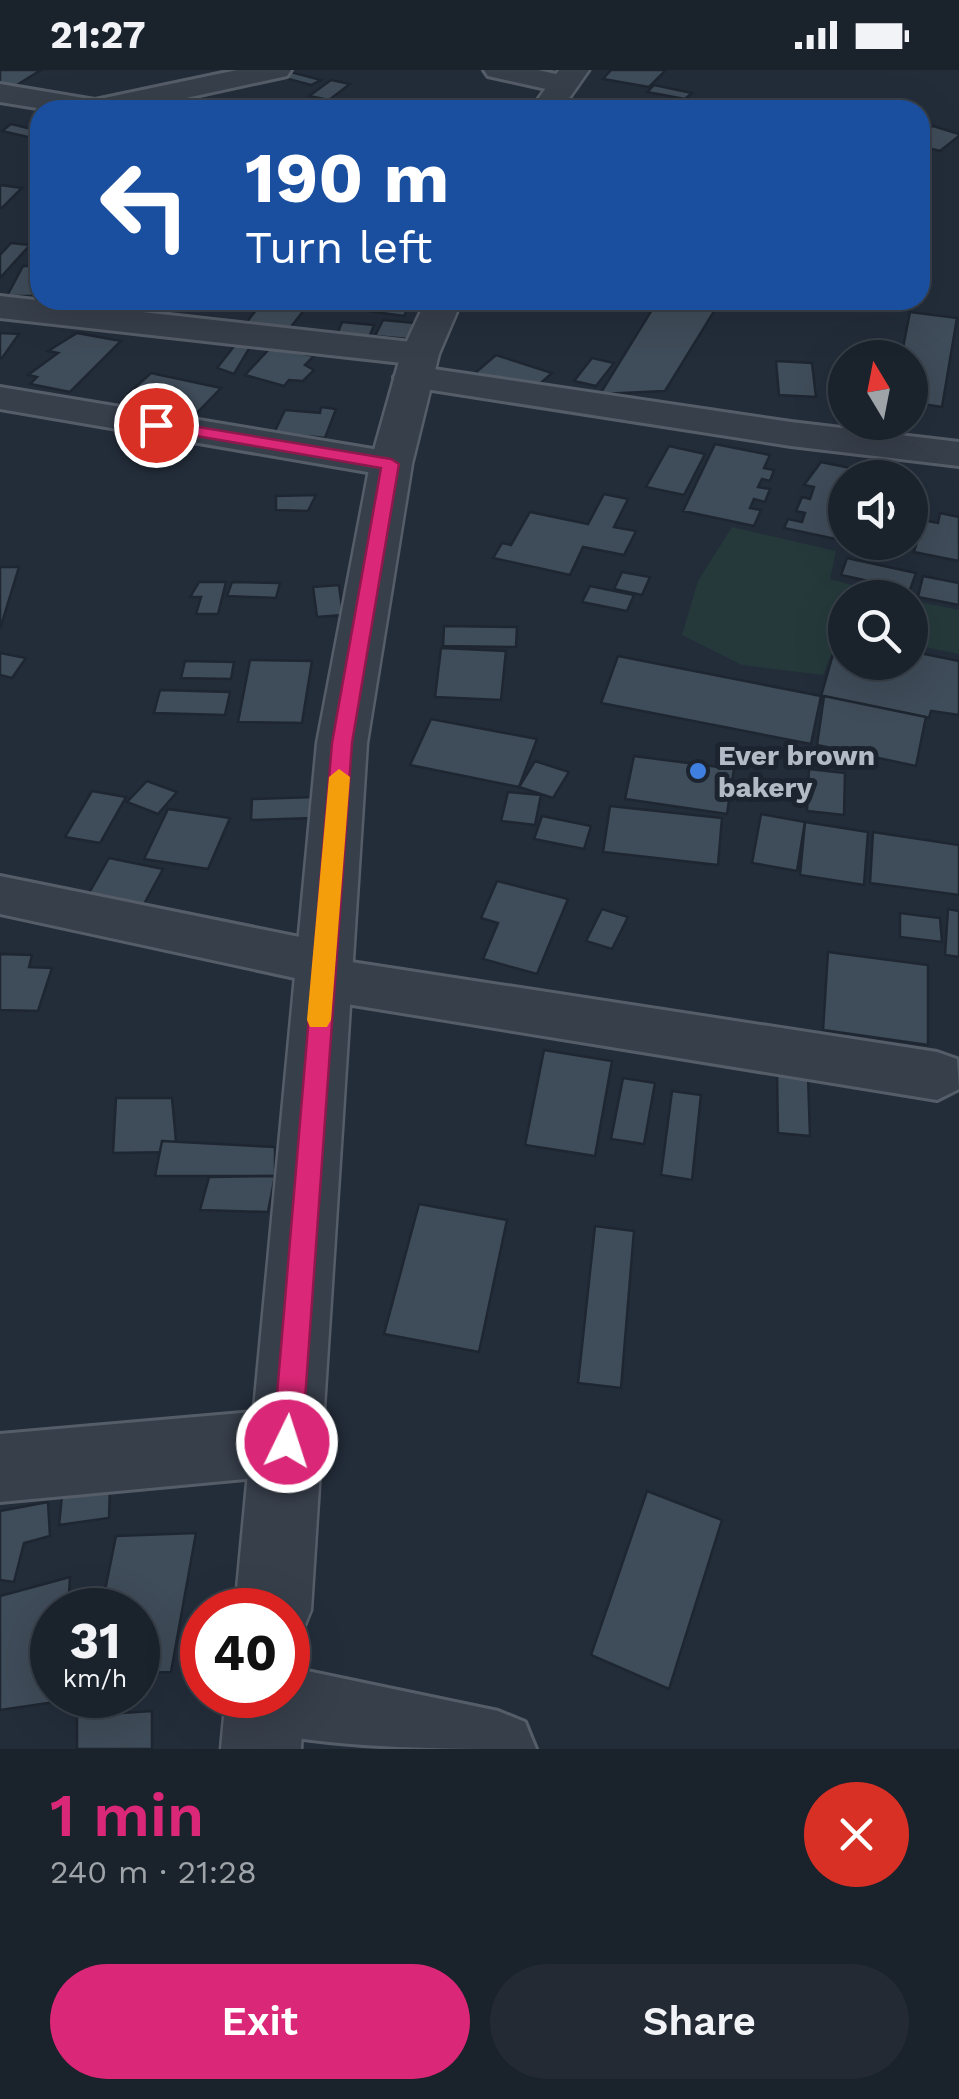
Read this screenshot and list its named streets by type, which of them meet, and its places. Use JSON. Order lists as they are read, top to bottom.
{
  "places": ["Ever brown bakery"],
  "north": "top",
  "page": {
    "status": "21:27",
    "turn": ["190 m", "Turn left"],
    "speed": "31 km/h",
    "limit": "40",
    "heading": ["1 min", "240 m · 21:28"],
    "buttons": ["Exit", "Share"]
  }
}
